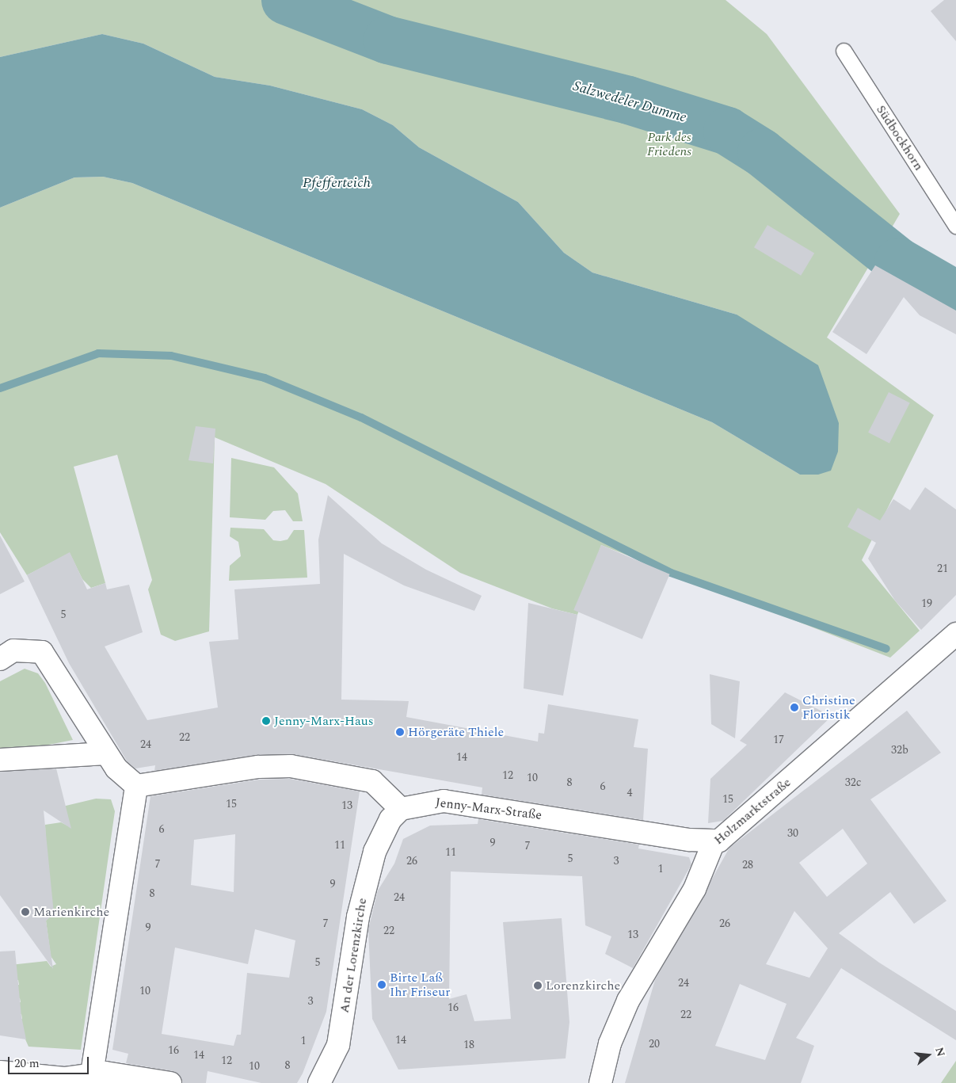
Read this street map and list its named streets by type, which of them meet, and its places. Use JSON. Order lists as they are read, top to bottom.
{
  "streets": {
    "street": ["Jenny-Marx-Straße", "Holzmarktstraße", "An der Lorenzkirche"],
    "lane": ["Südbockhorn"]
  },
  "crossings": [
    ["Jenny-Marx-Straße", "Holzmarktstraße"],
    ["Jenny-Marx-Straße", "An der Lorenzkirche"]
  ],
  "water": ["Salzwedeler Dumme", "Pfefferteich"],
  "parks": ["Park des Friedens"],
  "places": [
    "Christine Floristik",
    "Jenny-Marx-Haus",
    "Hörgeräte Thiele",
    "Marienkirche",
    "Birte Laß Ihr Friseur",
    "Lorenzkirche"
  ],
  "house_numbers": [
    "21",
    "19",
    "5",
    "22",
    "17",
    "24",
    "32b",
    "14",
    "12",
    "10",
    "8",
    "32c",
    "6",
    "4",
    "15",
    "15",
    "13",
    "6",
    "30",
    "9",
    "11",
    "7",
    "11",
    "5",
    "26",
    "3",
    "7",
    "28",
    "1",
    "9",
    "8",
    "24",
    "7",
    "26",
    "9",
    "22",
    "13",
    "5",
    "24",
    "10",
    "3",
    "16",
    "22",
    "14",
    "1",
    "20",
    "18",
    "16",
    "14",
    "12",
    "8",
    "10"
  ],
  "scale_bar": "20 m",
  "north": "right"
}
